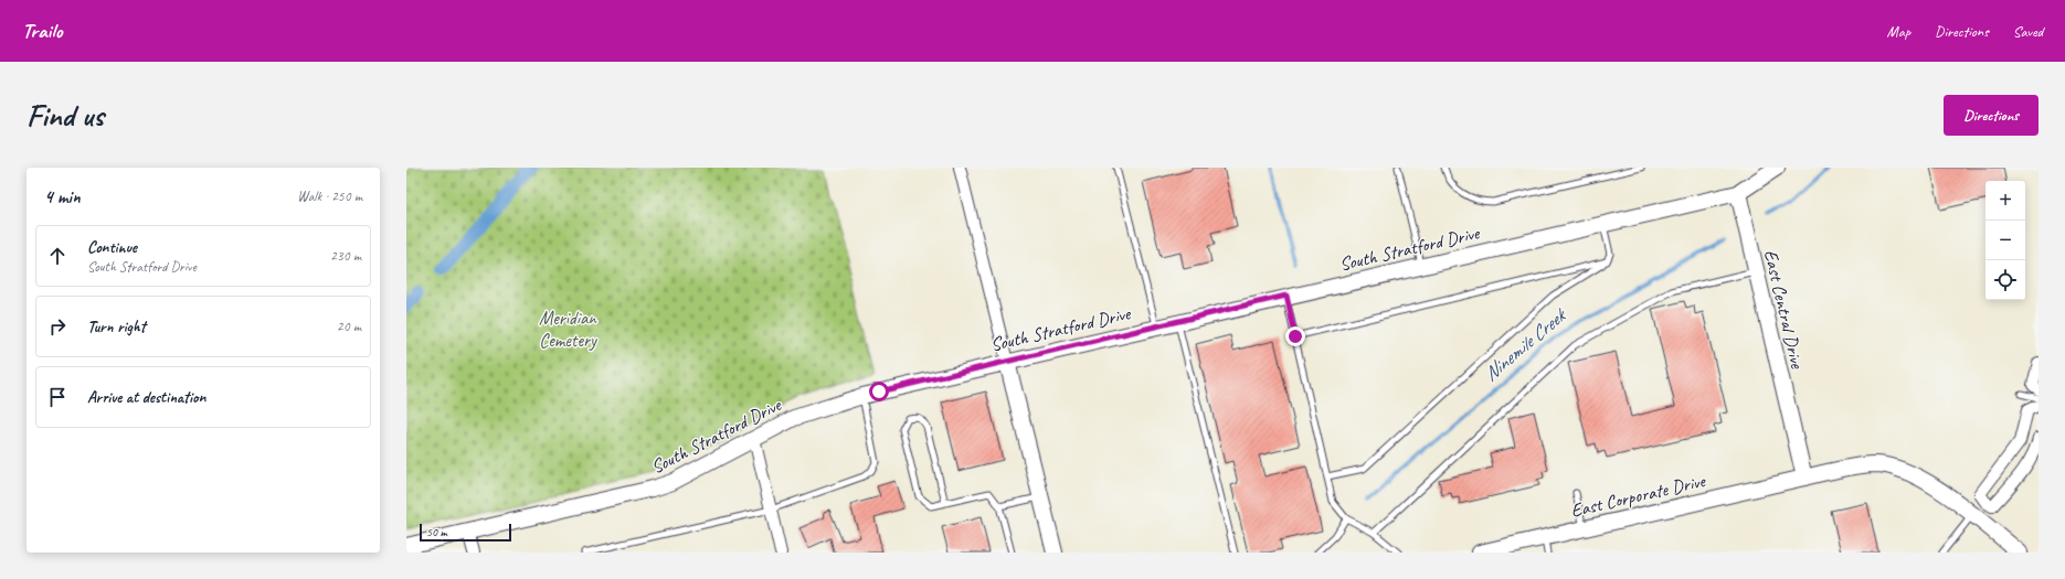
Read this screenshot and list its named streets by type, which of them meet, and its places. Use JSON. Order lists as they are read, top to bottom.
{
  "streets": {
    "street": ["South Stratford Drive", "East Central Drive", "East Corporate Drive"]
  },
  "crossings": [
    ["South Stratford Drive", "East Central Drive"],
    ["East Central Drive", "East Corporate Drive"]
  ],
  "water": ["Ninemile Creek"],
  "parks": ["Meridian Cemetery"],
  "scale_bar": "50 m",
  "page": {
    "header": "Trailo",
    "nav": ["Map", "Directions", "Saved"],
    "buttons": "Directions",
    "title": "Find us",
    "heading": ["4 min", "Walk · 250 m"],
    "map_buttons": ["+", "−"],
    "list": [
      ["Continue", "South Stratford Drive", "230 m"],
      ["Turn right", "20 m"],
      "Arrive at destination"
    ],
    "scale": "50 m"
  }
}
